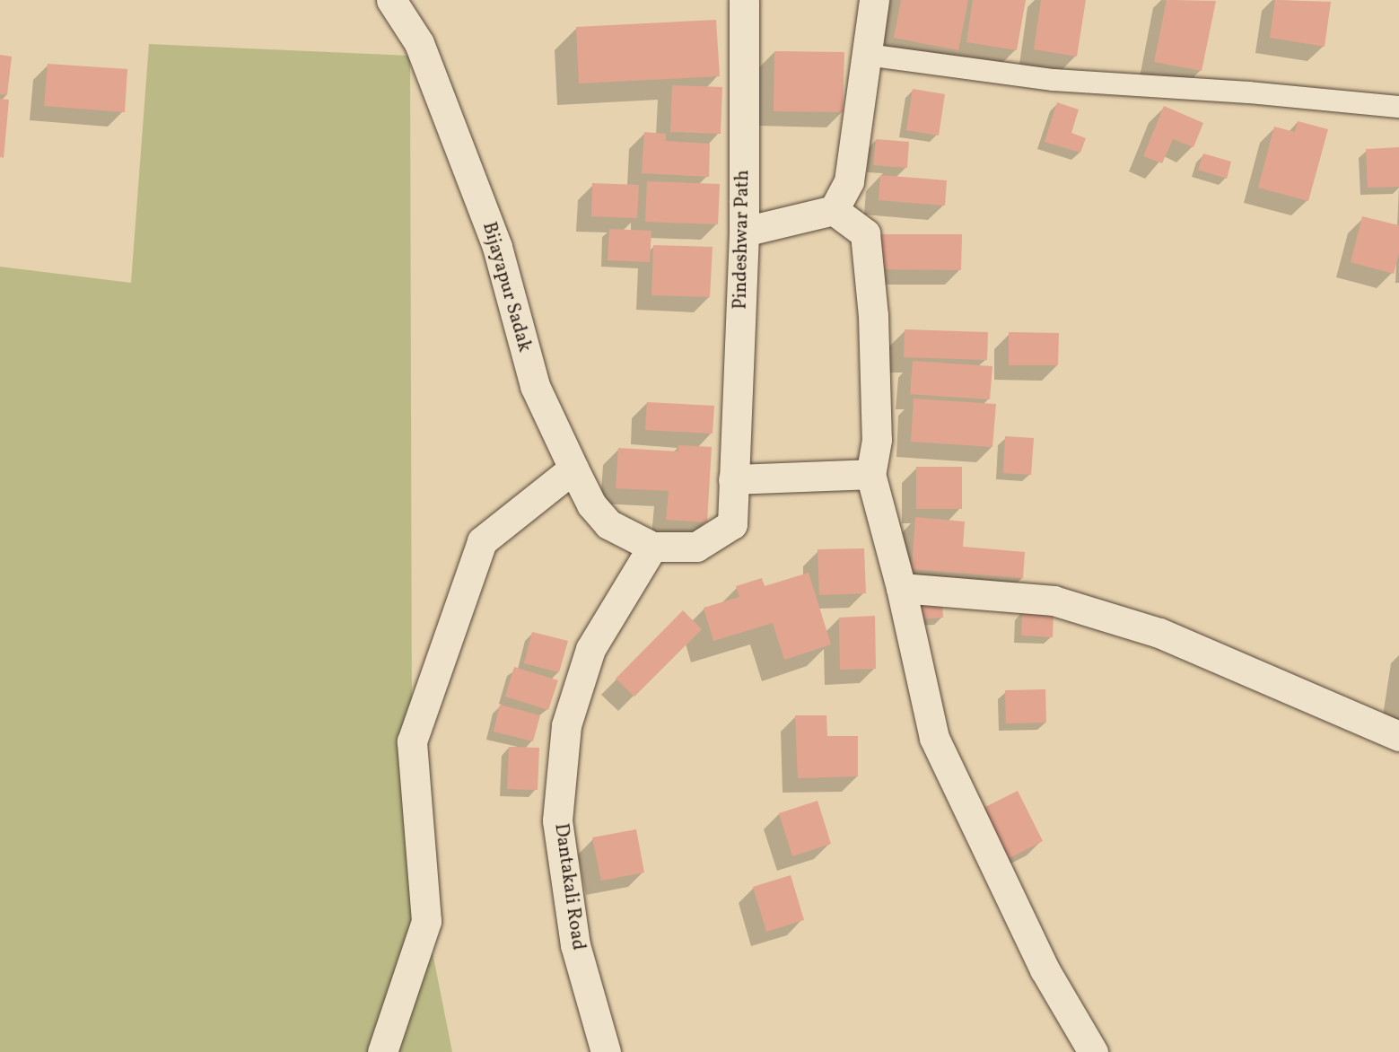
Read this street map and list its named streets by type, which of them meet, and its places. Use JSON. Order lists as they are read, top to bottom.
{
  "streets": {
    "street": ["Pindeshwar Path", "Bijayapur Sadak", "Dantakali Road"]
  },
  "crossings": [
    ["Bijayapur Sadak", "Dantakali Road"]
  ]
}
